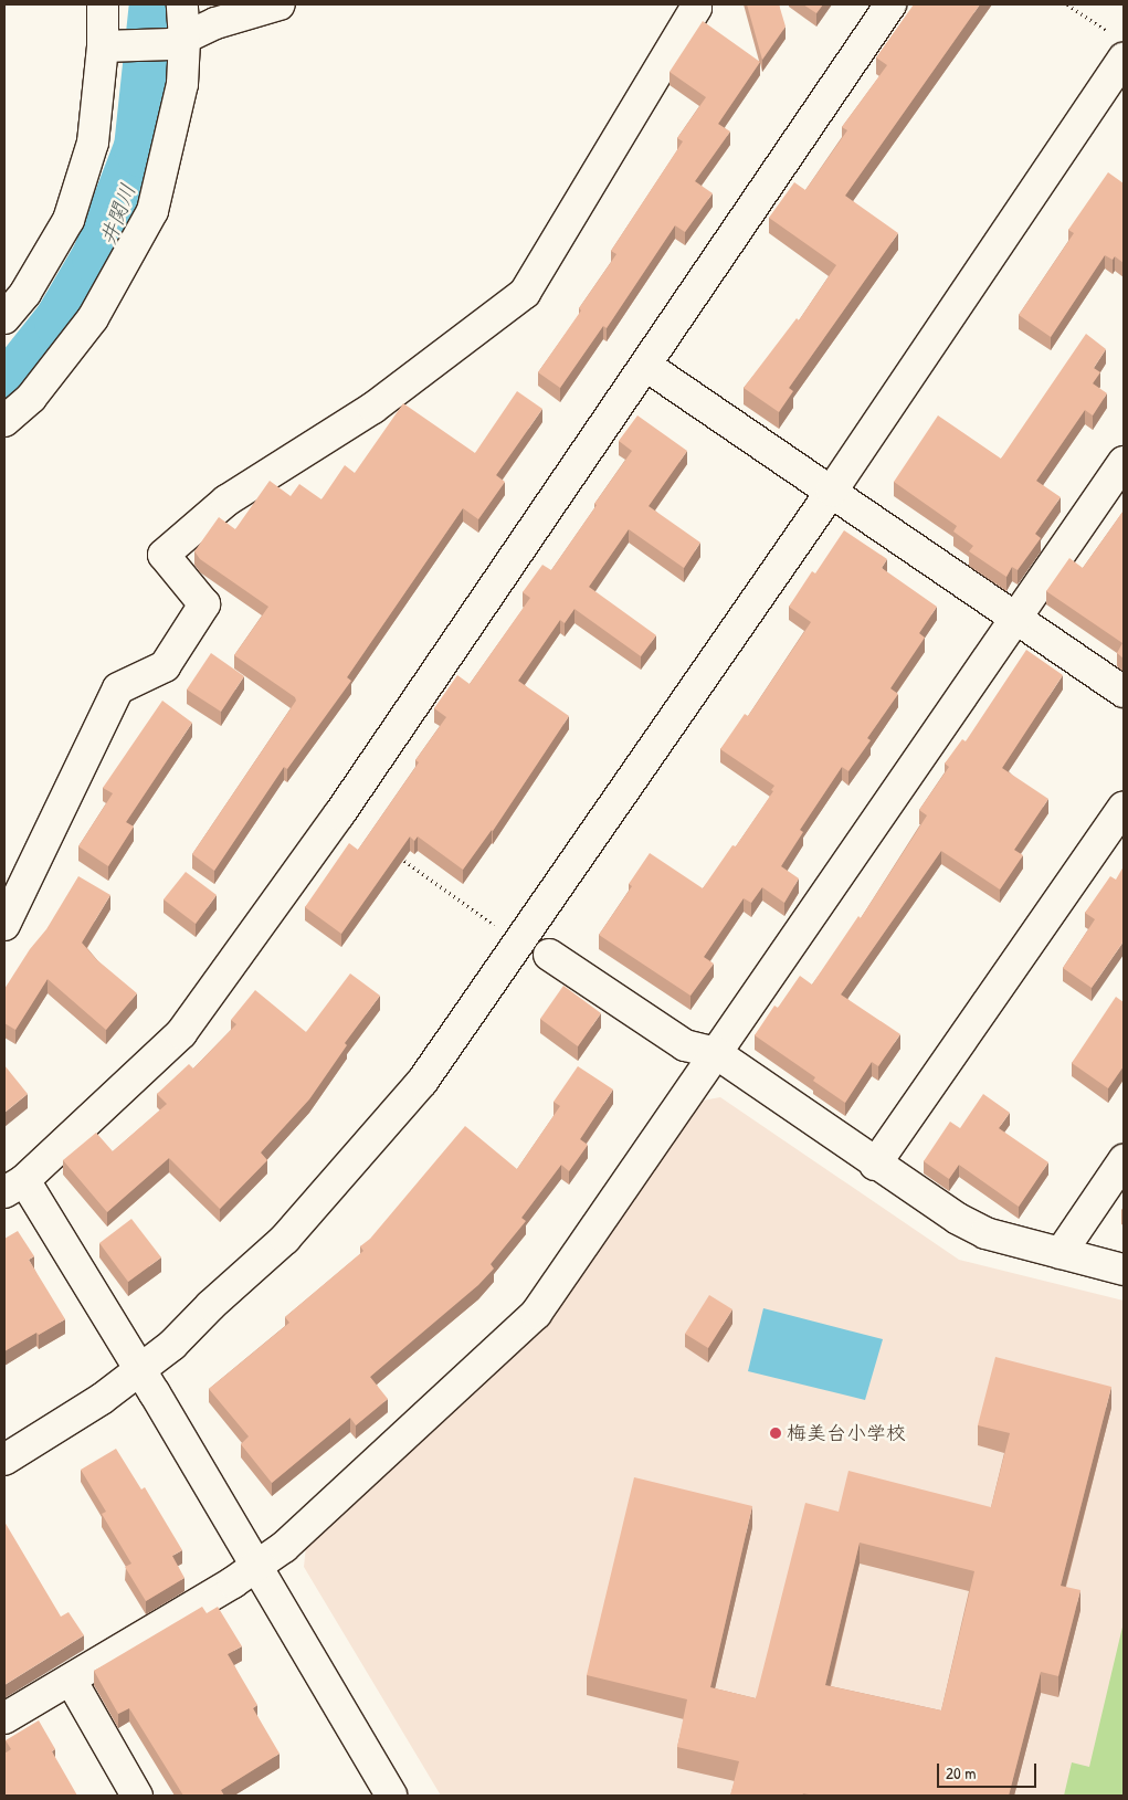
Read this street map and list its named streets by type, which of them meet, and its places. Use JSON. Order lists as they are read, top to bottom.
{
  "water": ["井関川"],
  "places": ["梅美台小学校"],
  "scale_bar": "20 m"
}
